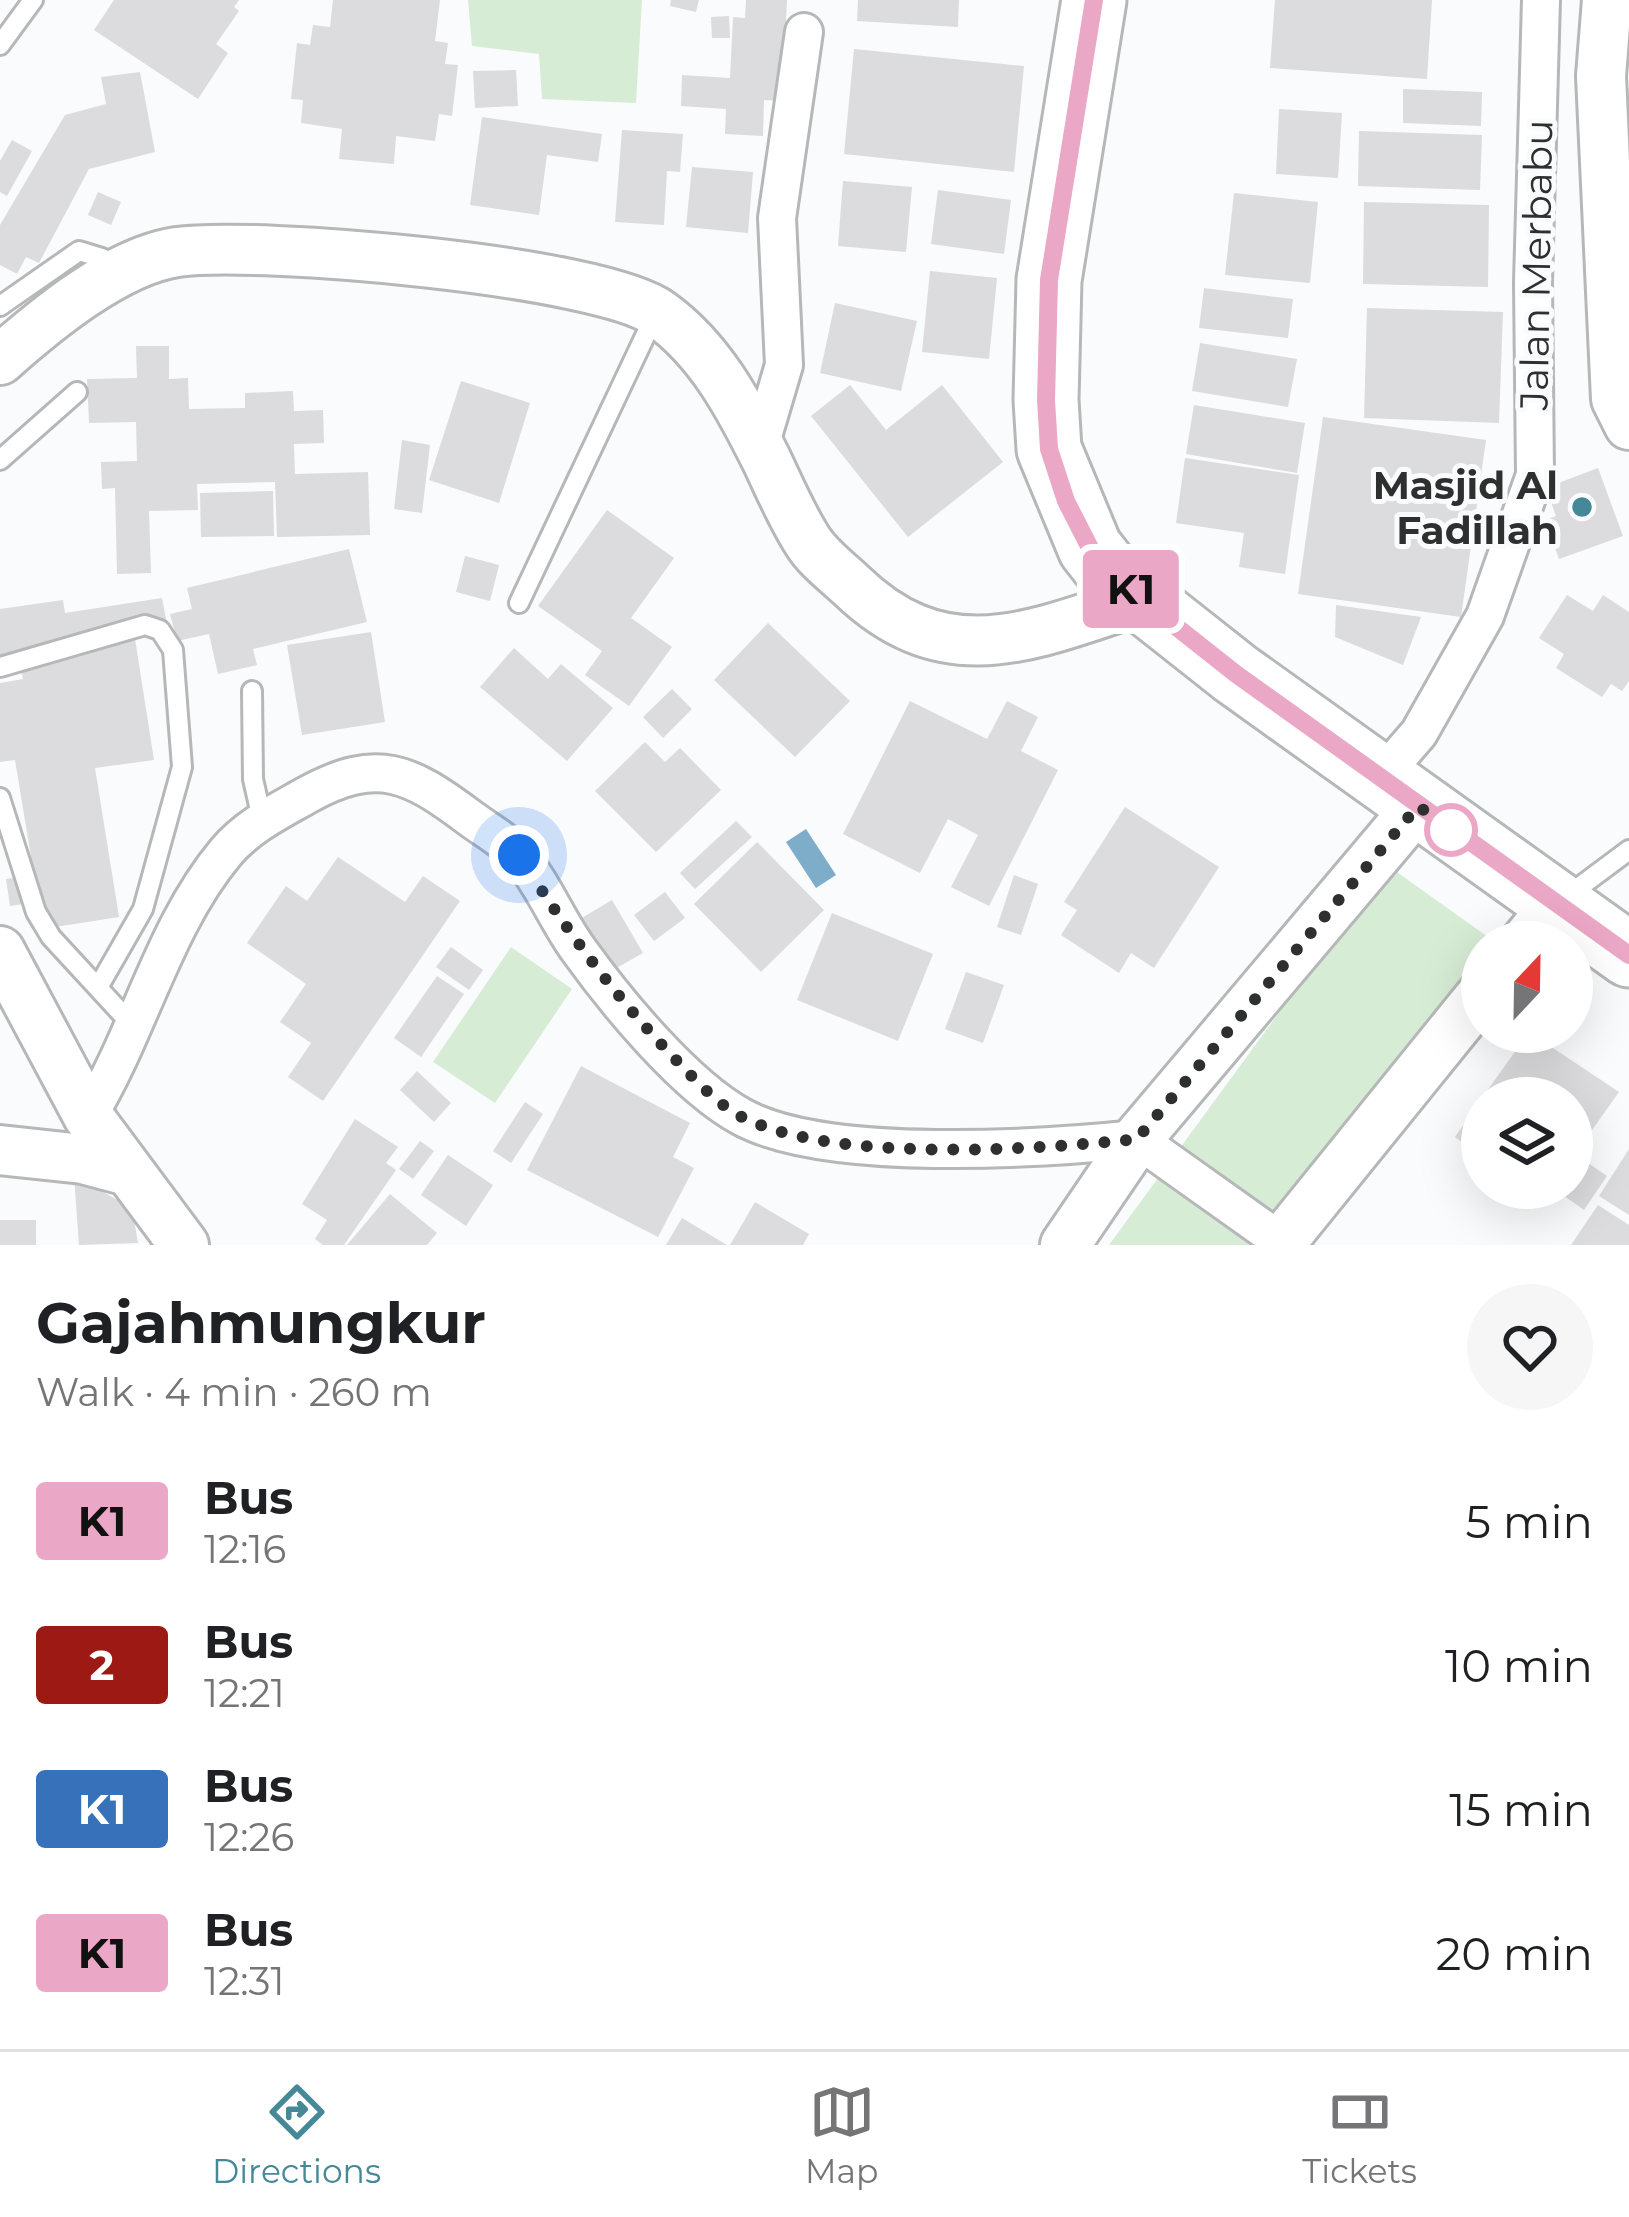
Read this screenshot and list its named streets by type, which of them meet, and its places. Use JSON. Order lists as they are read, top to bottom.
{
  "streets": {
    "street": ["Jalan Merbabu"]
  },
  "places": ["Masjid Al Fadillah"],
  "lines": ["bus line K1"],
  "north": "top",
  "page": {
    "on_map": "K1",
    "heading": ["Gajahmungkur", "Walk · 4 min · 260 m"],
    "list": [
      {
        "mark": "K1",
        "name": "Bus",
        "note": "12:16",
        "value": "5 min"
      },
      {
        "mark": "2",
        "name": "Bus",
        "note": "12:21",
        "value": "10 min"
      },
      {
        "mark": "K1",
        "name": "Bus",
        "note": "12:26",
        "value": "15 min"
      },
      {
        "mark": "K1",
        "name": "Bus",
        "note": "12:31",
        "value": "20 min"
      }
    ],
    "tabs": ["Directions", "Map", "Tickets"]
  }
}
